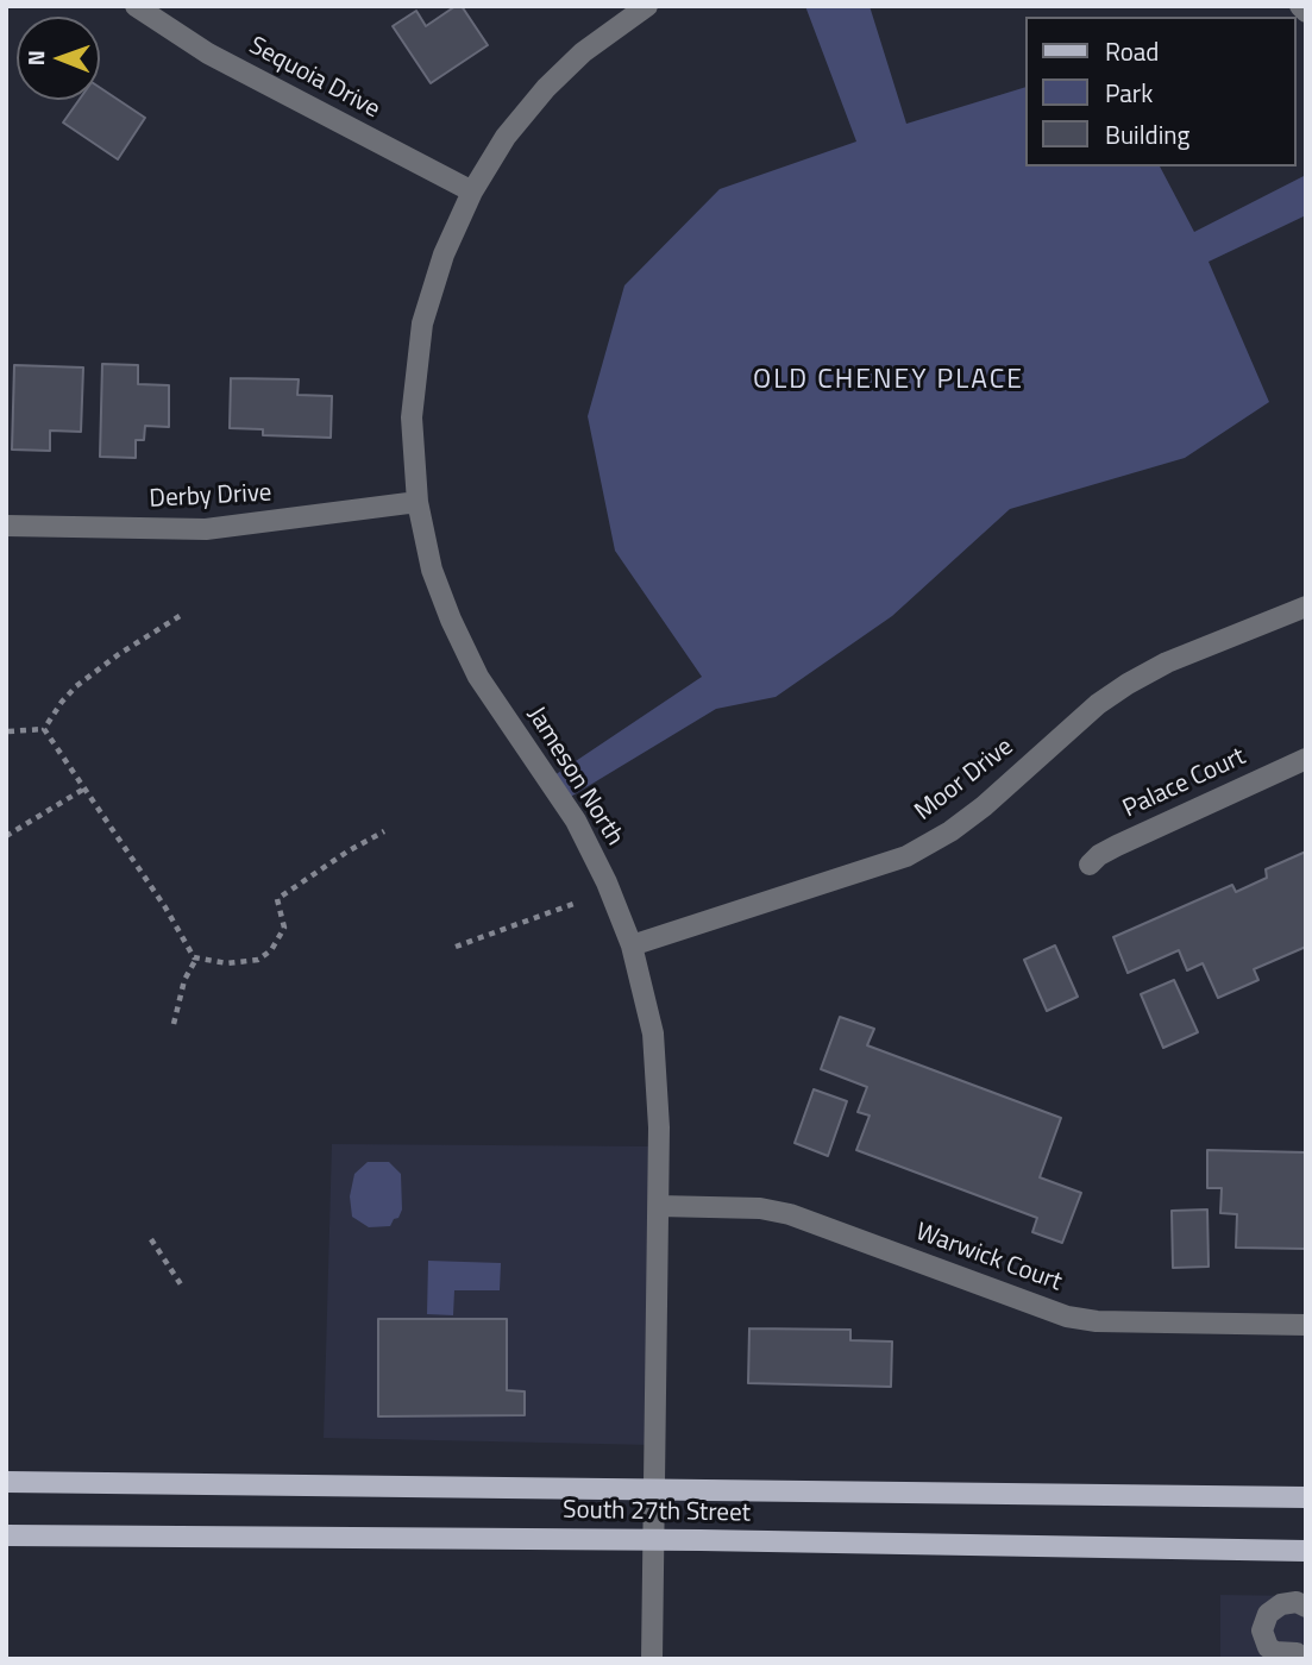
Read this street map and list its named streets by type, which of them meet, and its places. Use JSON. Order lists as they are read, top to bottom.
{
  "streets": {
    "main road": ["South 27th Street"],
    "street": [
      "Sequoia Drive",
      "Derby Drive",
      "Jameson North",
      "Moor Drive",
      "Palace Court",
      "Warwick Court"
    ]
  },
  "crossings": [
    ["Sequoia Drive", "Jameson North"],
    ["Derby Drive", "Jameson North"],
    ["Jameson North", "Moor Drive"],
    ["Jameson North", "Warwick Court"],
    ["Jameson North", "South 27th Street"]
  ],
  "districts": ["OLD CHENEY PLACE"],
  "legend": ["Road", "Park", "Building"],
  "north": "left"
}
